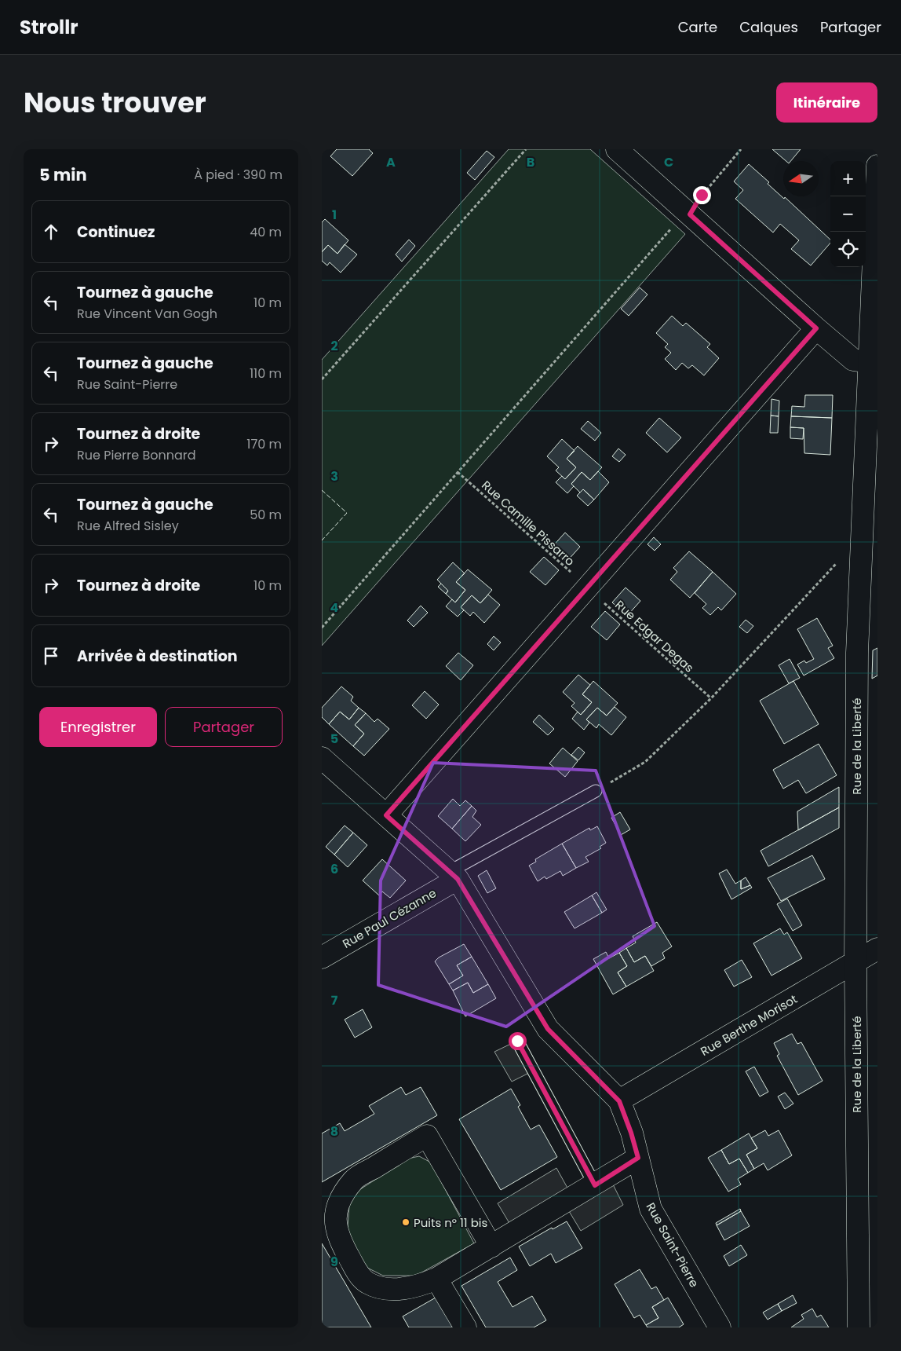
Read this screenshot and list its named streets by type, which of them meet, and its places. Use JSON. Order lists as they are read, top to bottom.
{
  "streets": {
    "street": [
      "Rue de la Liberté",
      "Rue Paul Cézanne",
      "Rue Berthe Morisot",
      "Rue Saint-Pierre"
    ],
    "path": ["Rue Camille Pissarro", "Rue Edgar Degas"]
  },
  "crossings": [
    ["Rue Camille Pissarro", "Rue Edgar Degas"],
    ["Rue de la Liberté", "Rue Berthe Morisot"],
    ["Rue Paul Cézanne", "Rue Saint-Pierre"],
    ["Rue Berthe Morisot", "Rue Saint-Pierre"]
  ],
  "places": ["Puits n° 11 bis"],
  "north": "left",
  "page": {
    "header": "Strollr",
    "nav": ["Carte", "Calques", "Partager"],
    "title": "Nous trouver",
    "buttons": [
      "Itinéraire",
      ["Enregistrer", "Partager"]
    ],
    "heading": ["5 min", "À pied · 390 m"],
    "map_buttons": ["+", "−"],
    "list": [
      ["Continuez", "40 m"],
      ["Tournez à gauche", "Rue Vincent Van Gogh", "10 m"],
      ["Tournez à gauche", "Rue Saint-Pierre", "110 m"],
      ["Tournez à droite", "Rue Pierre Bonnard", "170 m"],
      ["Tournez à gauche", "Rue Alfred Sisley", "50 m"],
      ["Tournez à droite", "10 m"],
      "Arrivée à destination"
    ]
  },
  "grid": {
    "columns": ["A", "B", "C"],
    "rows": [
      "1",
      "2",
      "3",
      "4",
      "5",
      "6",
      "7",
      "8",
      "9"
    ]
  }
}
